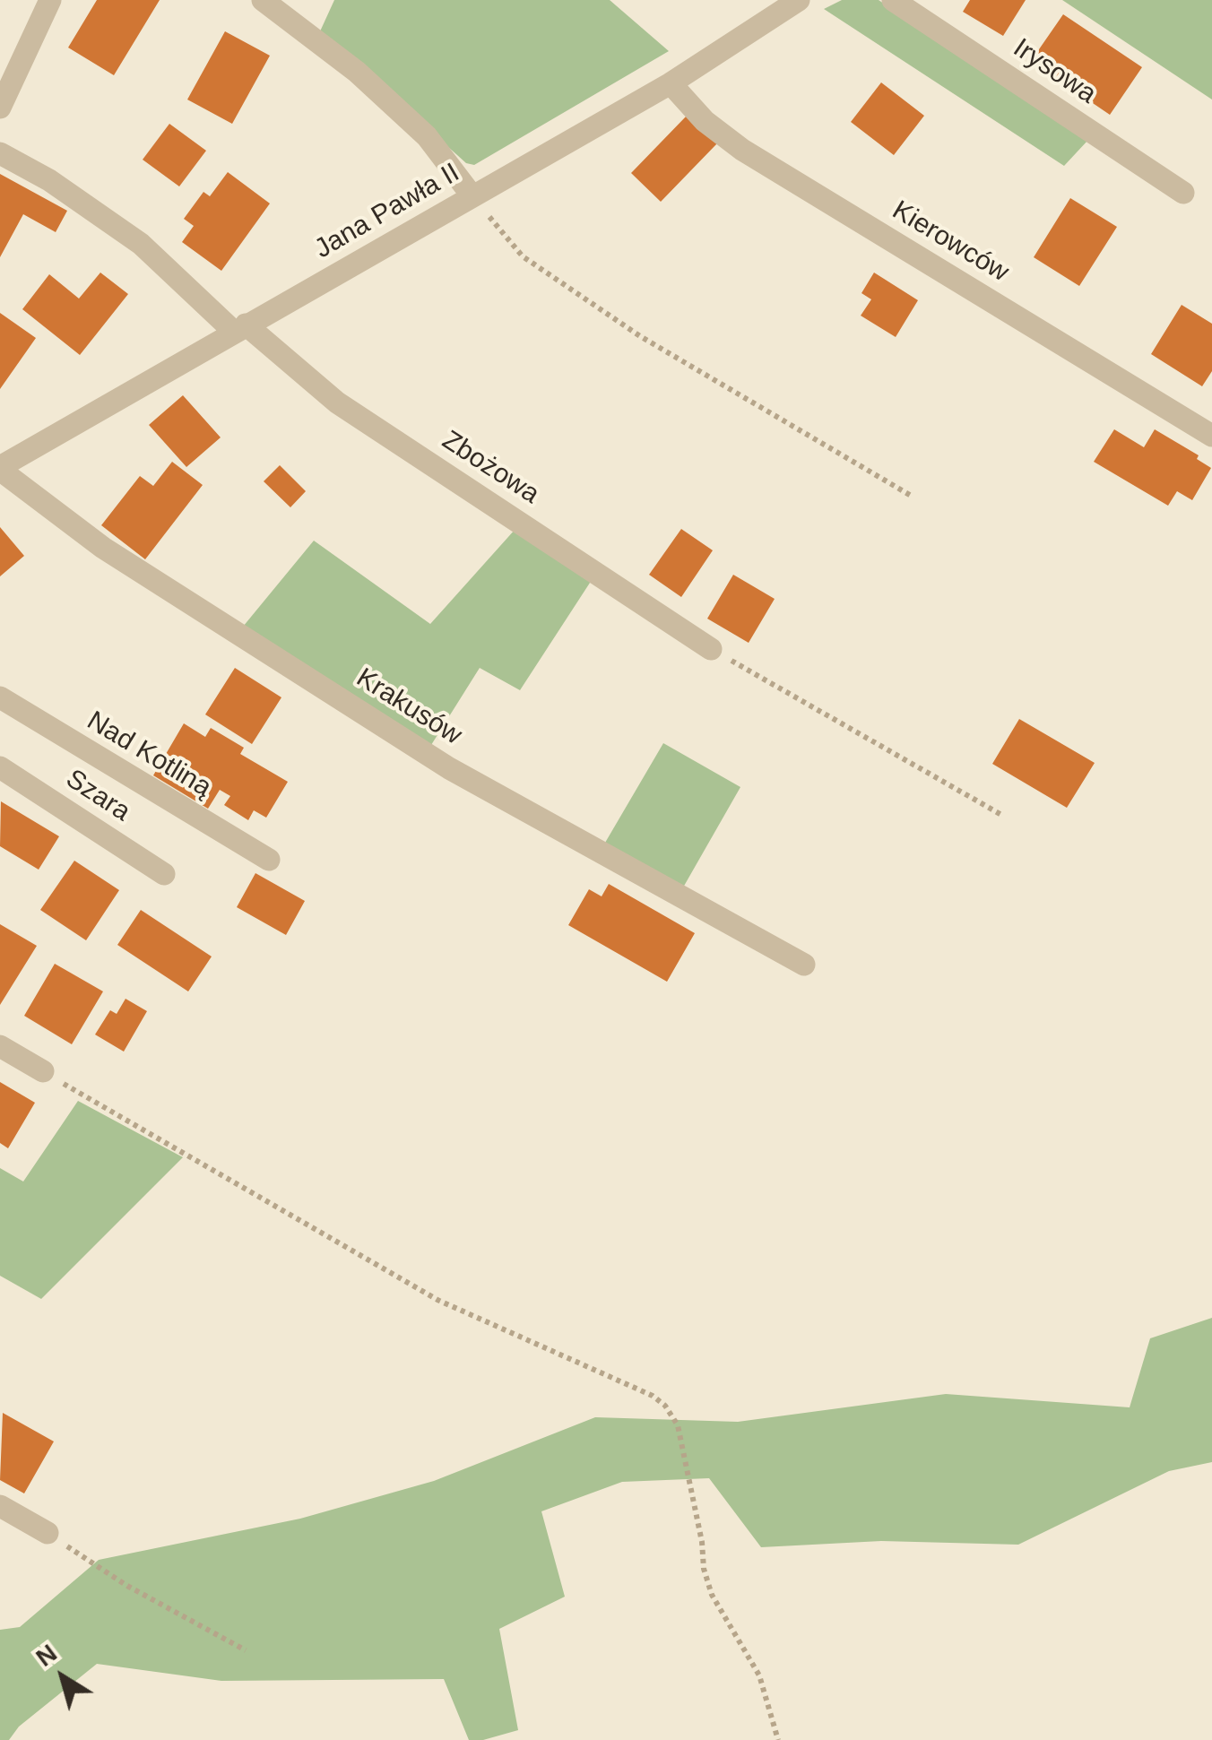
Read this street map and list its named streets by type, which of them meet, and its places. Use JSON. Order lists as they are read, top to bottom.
{
  "streets": {
    "street": [
      "Irysowa",
      "Jana Pawła II",
      "Kierowców",
      "Zbożowa",
      "Krakusów",
      "Nad Kotliną",
      "Szara"
    ]
  },
  "crossings": [
    ["Jana Pawła II", "Kierowców"],
    ["Jana Pawła II", "Zbożowa"],
    ["Jana Pawła II", "Krakusów"]
  ],
  "north": "top left"
}
